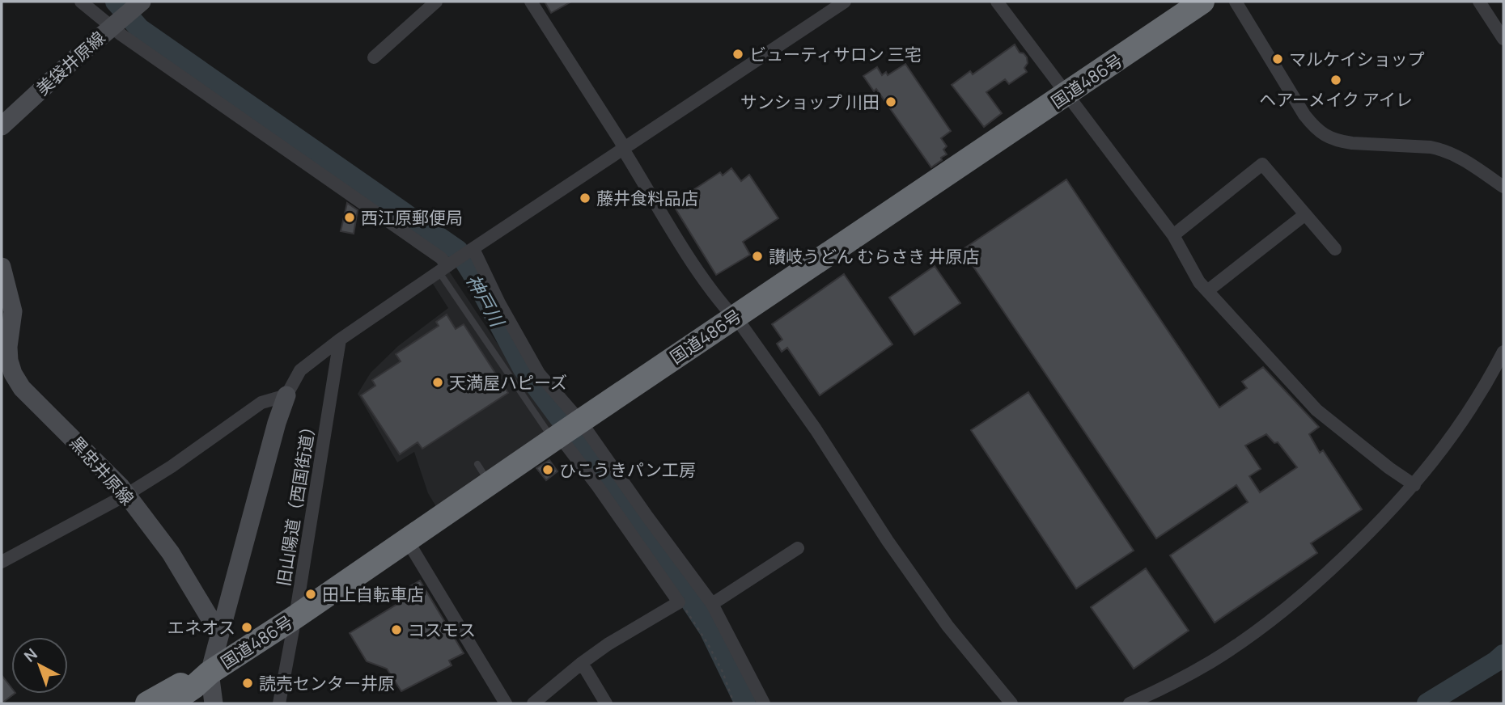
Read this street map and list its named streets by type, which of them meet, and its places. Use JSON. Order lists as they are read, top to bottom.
{
  "streets": {
    "highway": ["国道486号"],
    "main road": ["美袋井原線", "黒忠井原線"],
    "street": ["旧山陽道（西国街道）"]
  },
  "crossings": [
    ["国道486号", "旧山陽道（西国街道）"]
  ],
  "water": ["神戸川"],
  "places": [
    "ビューティサロン 三宅",
    "マルケイショップ",
    "ヘアーメイク アイレ",
    "サンショップ 川田",
    "藤井食料品店",
    "西江原郵便局",
    "讃岐うどん むらさき 井原店",
    "天満屋ハピーズ",
    "ひこうきパン工房",
    "田上自転車店",
    "エネオス",
    "コスモス",
    "読売センター井原"
  ],
  "north": "top left"
}
